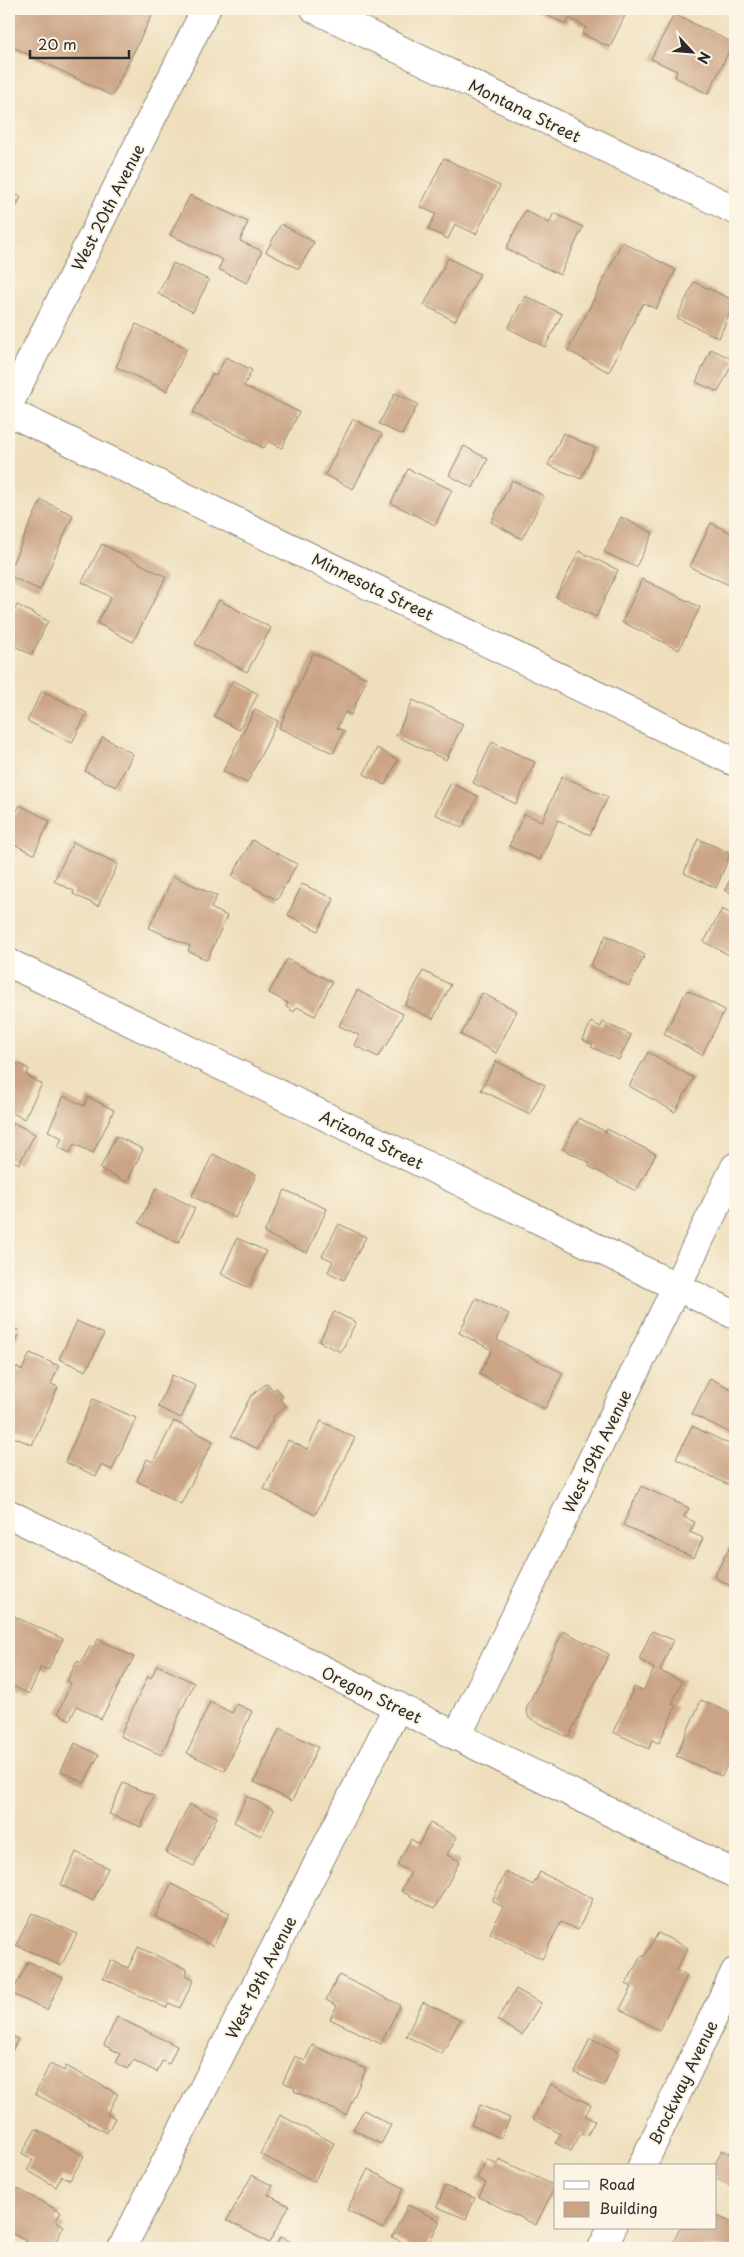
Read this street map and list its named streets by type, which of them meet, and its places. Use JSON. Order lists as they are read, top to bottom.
{
  "streets": {
    "street": [
      "Montana Street",
      "West 20th Avenue",
      "Minnesota Street",
      "Arizona Street",
      "West 19th Avenue",
      "Oregon Street",
      "Brockway Avenue"
    ]
  },
  "crossings": [
    ["Arizona Street", "West 19th Avenue"],
    ["West 19th Avenue", "Oregon Street"]
  ],
  "legend": ["Road", "Building"],
  "scale_bar": "20 m",
  "north": "bottom right"
}
